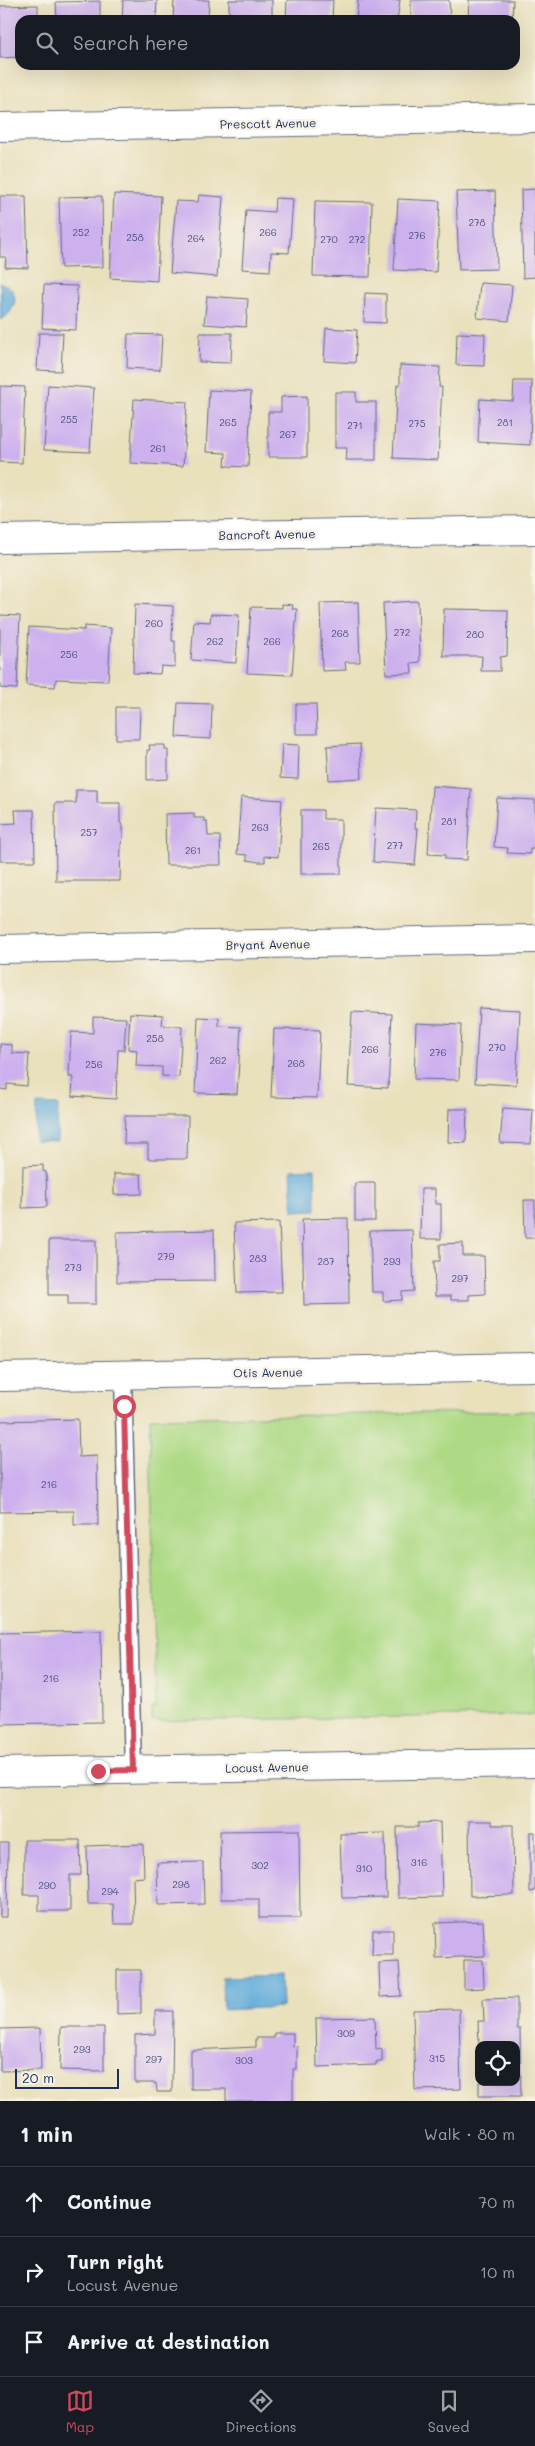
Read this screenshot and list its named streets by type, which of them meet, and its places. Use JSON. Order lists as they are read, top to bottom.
{
  "streets": {
    "street": [
      "Prescott Avenue",
      "Bancroft Avenue",
      "Bryant Avenue",
      "Otis Avenue",
      "Locust Avenue"
    ]
  },
  "house_numbers": [
    "278",
    "252",
    "266",
    "276",
    "258",
    "264",
    "270",
    "272",
    "255",
    "265",
    "281",
    "275",
    "271",
    "267",
    "261",
    "260",
    "272",
    "268",
    "280",
    "262",
    "266",
    "256",
    "281",
    "263",
    "257",
    "277",
    "265",
    "261",
    "258",
    "270",
    "266",
    "276",
    "262",
    "268",
    "256",
    "279",
    "283",
    "287",
    "293",
    "273",
    "297",
    "216",
    "216",
    "316",
    "302",
    "310",
    "298",
    "290",
    "294",
    "309",
    "293",
    "315",
    "297",
    "303"
  ],
  "scale_bar": "20 m",
  "page": {
    "search": "Search here",
    "scale": "20 m",
    "heading": ["1 min", "Walk · 80 m"],
    "list": [
      ["Continue", "70 m"],
      ["Turn right", "Locust Avenue", "10 m"],
      "Arrive at destination"
    ],
    "nav": ["Map", "Directions", "Saved"]
  }
}
